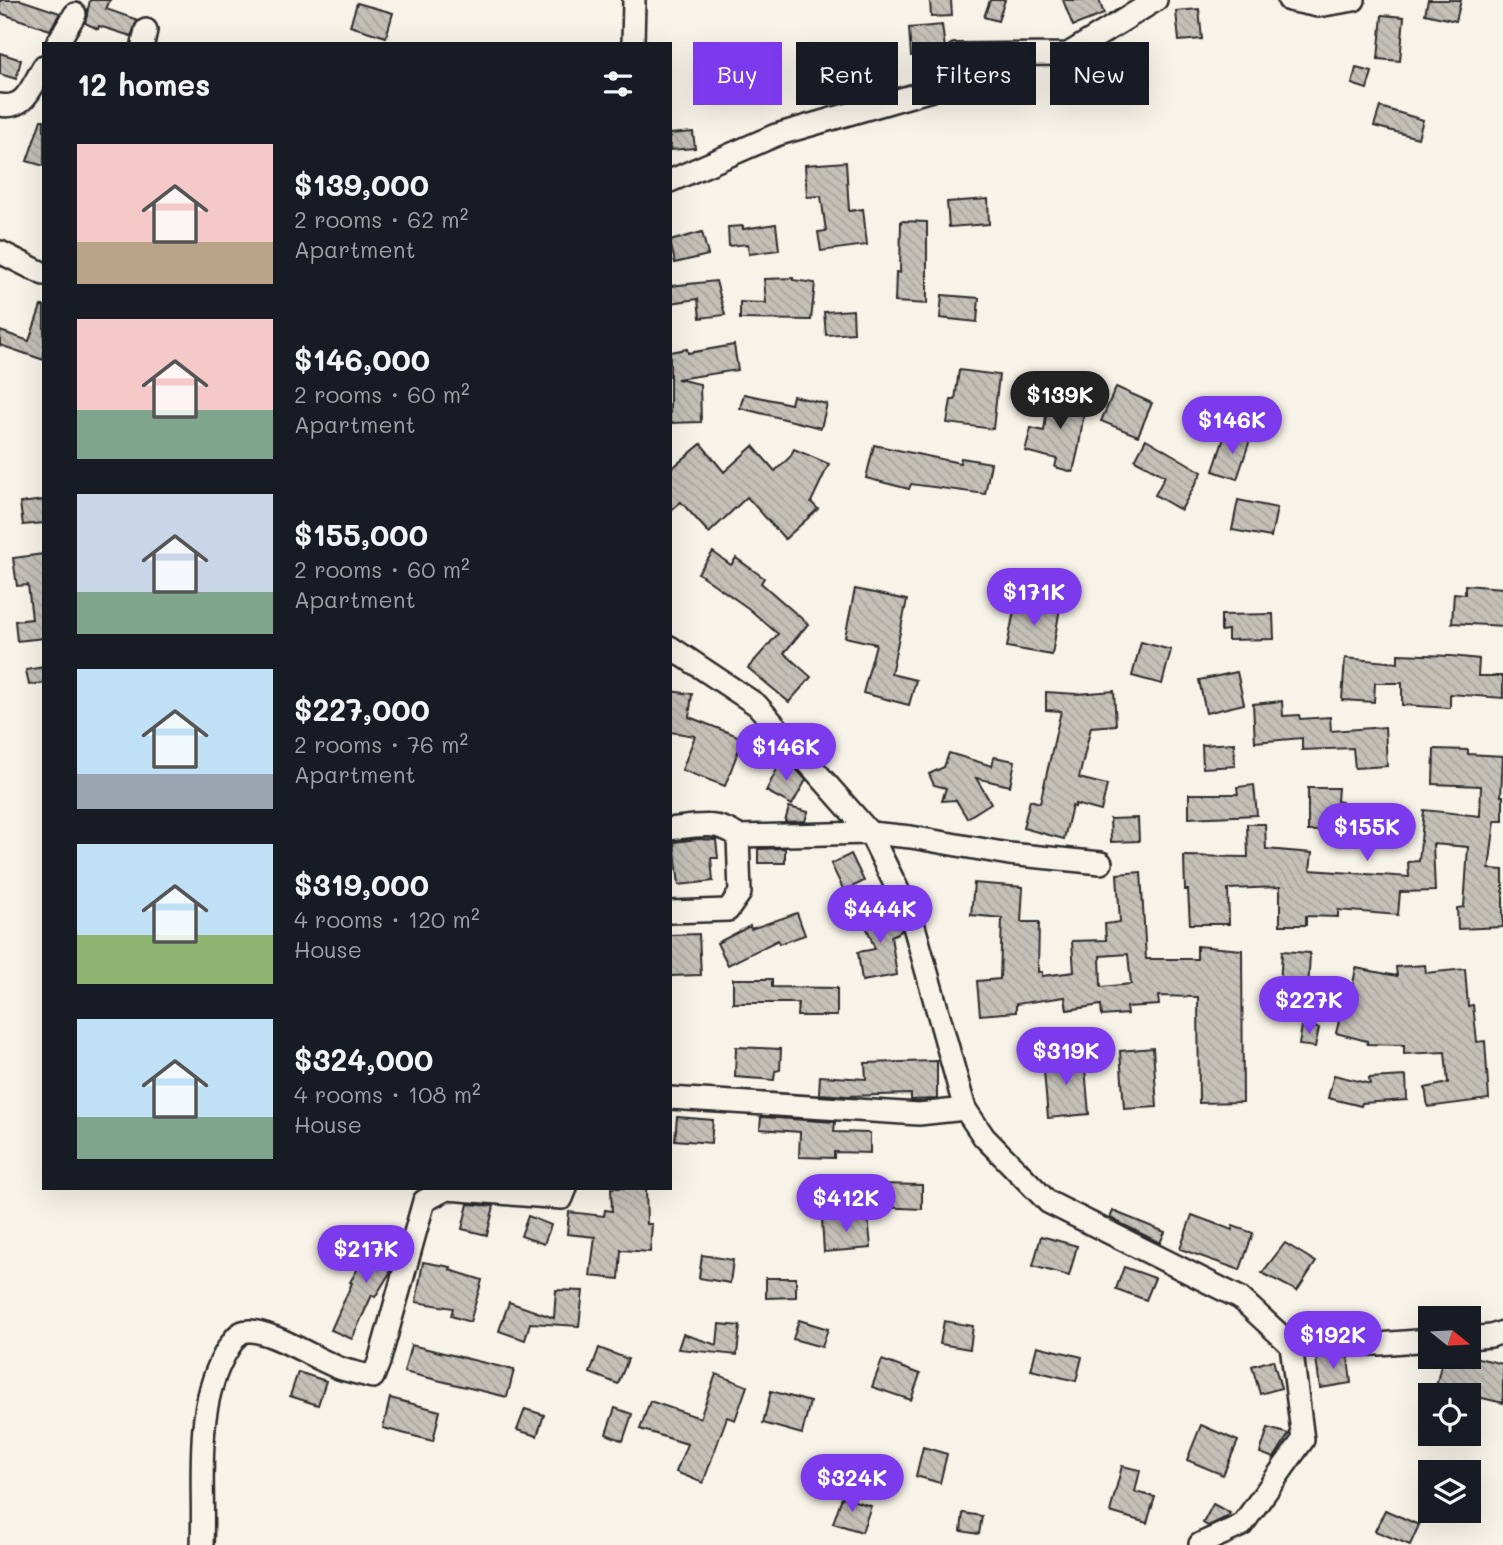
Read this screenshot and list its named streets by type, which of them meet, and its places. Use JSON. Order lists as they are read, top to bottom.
{
  "north": "right",
  "page": {
    "chip": [
      "Buy",
      "Rent",
      "Filters",
      "New"
    ],
    "heading": "12 homes",
    "list": [
      {
        "name": "$139,000",
        "note": "2 rooms · 62 m² · Apartment"
      },
      {
        "name": "$146,000",
        "note": "2 rooms · 60 m² · Apartment"
      },
      {
        "name": "$155,000",
        "note": "2 rooms · 60 m² · Apartment"
      },
      {
        "name": "$227,000",
        "note": "2 rooms · 76 m² · Apartment"
      },
      {
        "name": "$319,000",
        "note": "4 rooms · 120 m² · House"
      },
      {
        "name": "$324,000",
        "note": "4 rooms · 108 m² · House"
      }
    ],
    "price": [
      "$139K",
      "$146K",
      "$171K",
      "$146K",
      "$155K",
      "$444K",
      "$227K",
      "$319K",
      "$412K",
      "$217K",
      "$192K",
      "$324K"
    ]
  }
}
